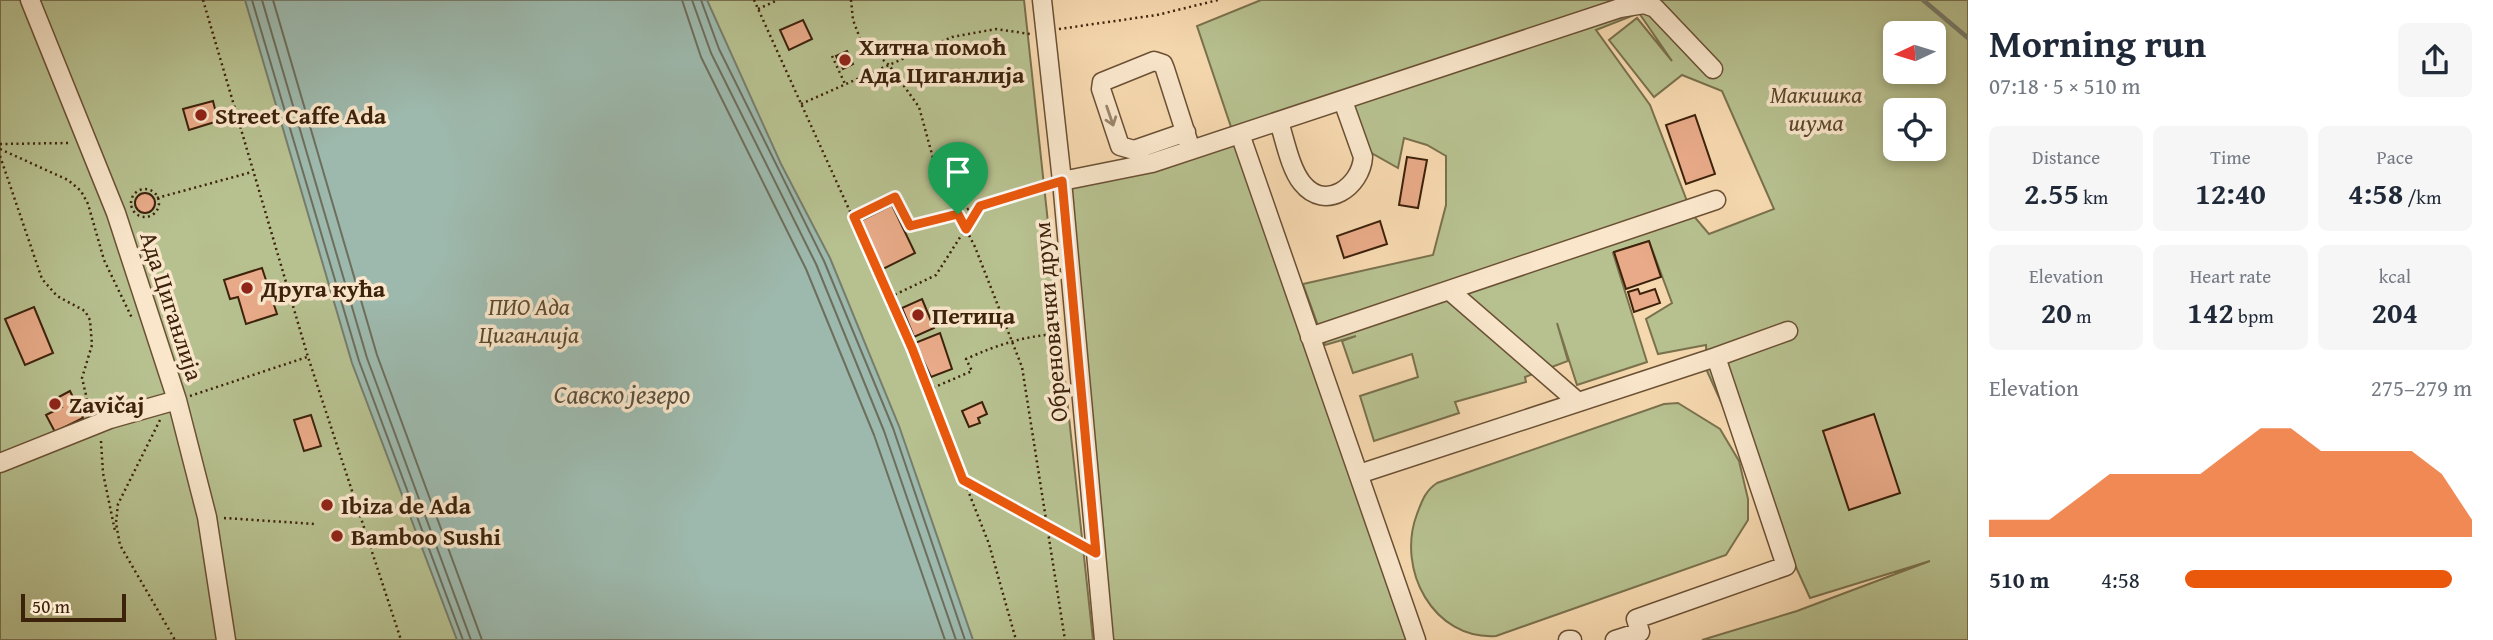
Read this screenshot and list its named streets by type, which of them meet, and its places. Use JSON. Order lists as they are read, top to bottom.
{
  "streets": {
    "street": ["Ада Циганлија", "Обреновачки друм"]
  },
  "water": ["Савско језеро"],
  "parks": ["Макишка шума", "ПИО Ада Циганлија"],
  "places": [
    "Хитна помоћ Ада Циганлија",
    "Street Caffe Ada",
    "Друга кућа",
    "Петица",
    "Zavičaj",
    "Ibiza de Ada",
    "Bamboo Sushi"
  ],
  "scale_bar": "50 m",
  "north": "left",
  "page": {
    "heading": ["Morning run", "07:18 · 5 × 510 m"],
    "stats": [
      ["Distance", "2.55 km"],
      ["Time", "12:40"],
      ["Pace", "4:58 /km"],
      ["Elevation", "20 m"],
      ["Heart rate", "142 bpm"],
      ["kcal", "204"]
    ],
    "chart": ["Elevation", "275–279 m"],
    "list": [
      {
        "name": "510 m",
        "note": "4:58"
      }
    ],
    "scale": "50 m"
  }
}
